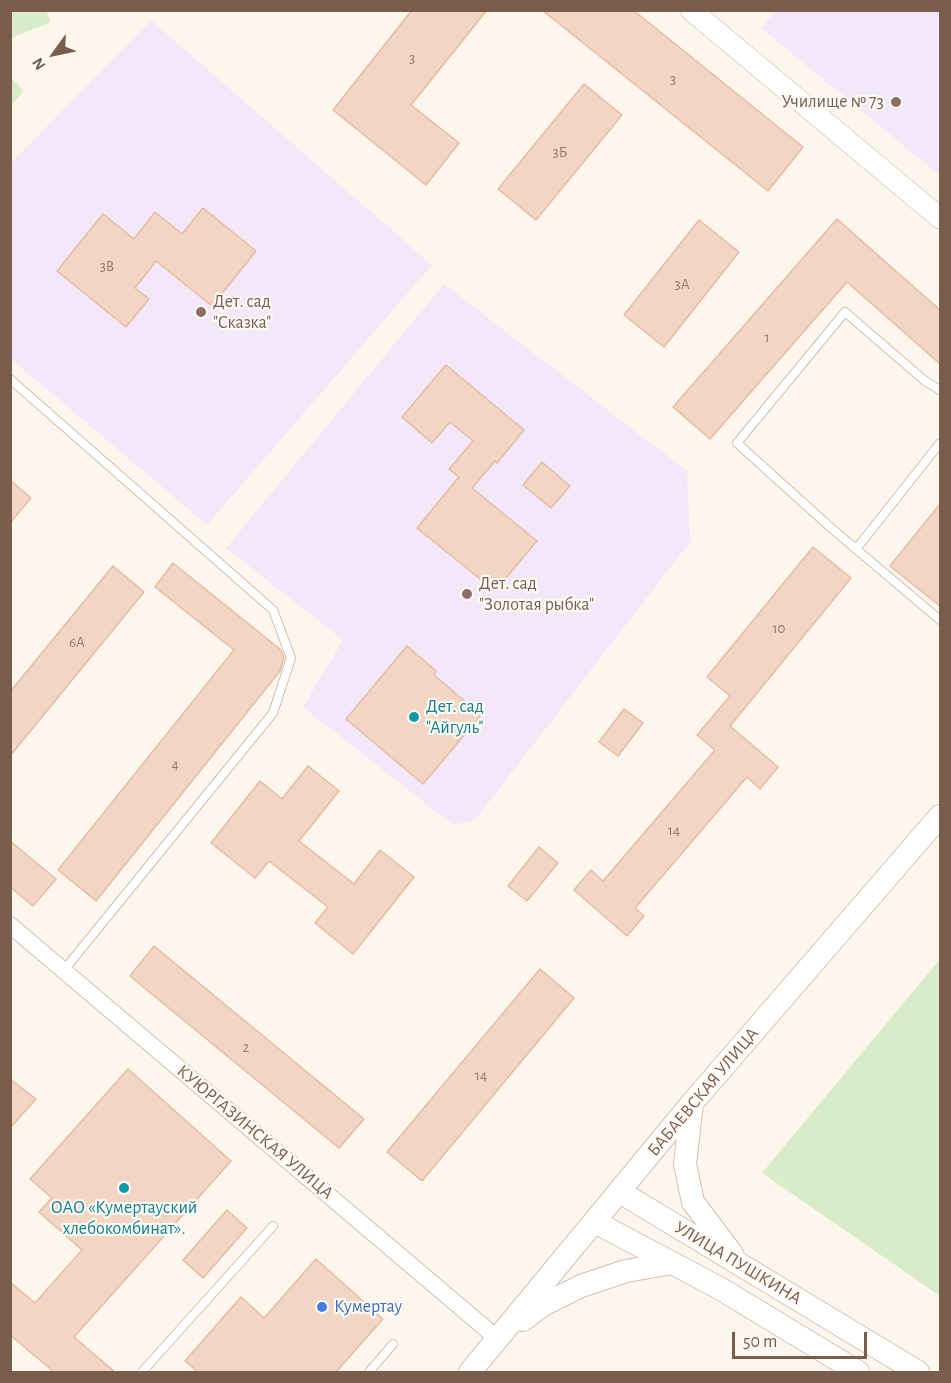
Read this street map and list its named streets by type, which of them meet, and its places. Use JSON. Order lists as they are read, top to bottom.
{
  "streets": {
    "main road": ["БАБАЕВСКАЯ УЛИЦА", "УЛИЦА ПУШКИНА"],
    "street": ["КУЮРГАЗИНСКАЯ УЛИЦА"]
  },
  "crossings": [
    ["БАБАЕВСКАЯ УЛИЦА", "КУЮРГАЗИНСКАЯ УЛИЦА"],
    ["БАБАЕВСКАЯ УЛИЦА", "УЛИЦА ПУШКИНА"]
  ],
  "places": [
    "Училище № 73",
    "Дет. сад \"Сказка\"",
    "Дет. сад \"Золотая рыбка\"",
    "Дет. сад \"Айгуль\"",
    "ОАО «Кумертауский хлебокомбинат».",
    "Кумертау"
  ],
  "house_numbers": [
    "3",
    "3",
    "3Б",
    "3В",
    "3А",
    "1",
    "10",
    "6А",
    "4",
    "14",
    "2",
    "14"
  ],
  "scale_bar": "50 m",
  "north": "bottom left"
}
